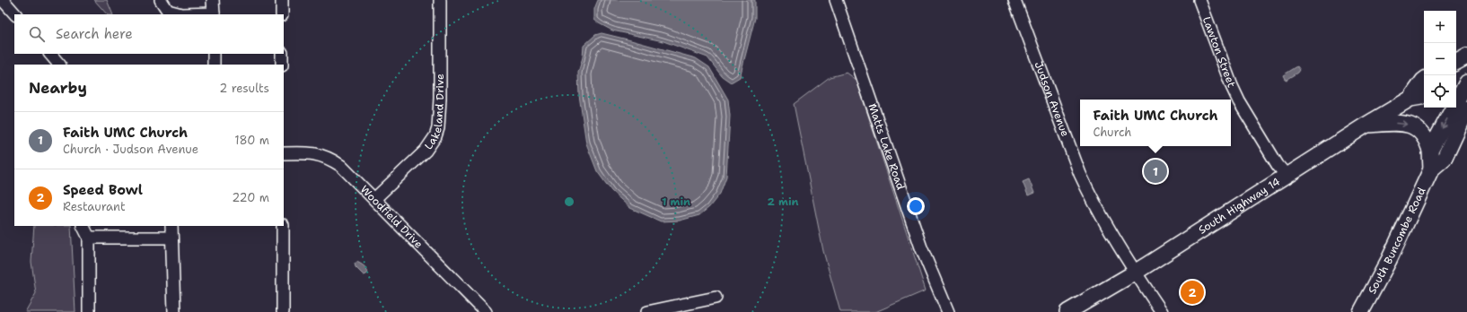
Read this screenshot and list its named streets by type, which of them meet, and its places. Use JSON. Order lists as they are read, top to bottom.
{
  "streets": {
    "main road": ["South Highway 14", "South Buncombe Road"],
    "street": [
      "Lawton Street",
      "Judson Avenue",
      "Lakeland Drive",
      "Matts Lake Road",
      "Woodfield Drive"
    ]
  },
  "crossings": [
    ["Lawton Street", "South Highway 14"],
    ["Judson Avenue", "South Highway 14"],
    ["Lakeland Drive", "Woodfield Drive"]
  ],
  "page": {
    "map_buttons": ["+", "−"],
    "search": "Search here",
    "heading": ["Nearby", "2 results"],
    "popup": ["Faith UMC Church", "Church"],
    "list": [
      {
        "mark": "1",
        "name": "Faith UMC Church",
        "note": "Church · Judson Avenue",
        "value": "180 m"
      },
      {
        "mark": "2",
        "name": "Speed Bowl",
        "note": "Restaurant",
        "value": "220 m"
      }
    ],
    "pins": ["1", "2"]
  },
  "rings": ["1 min", "2 min"]
}
